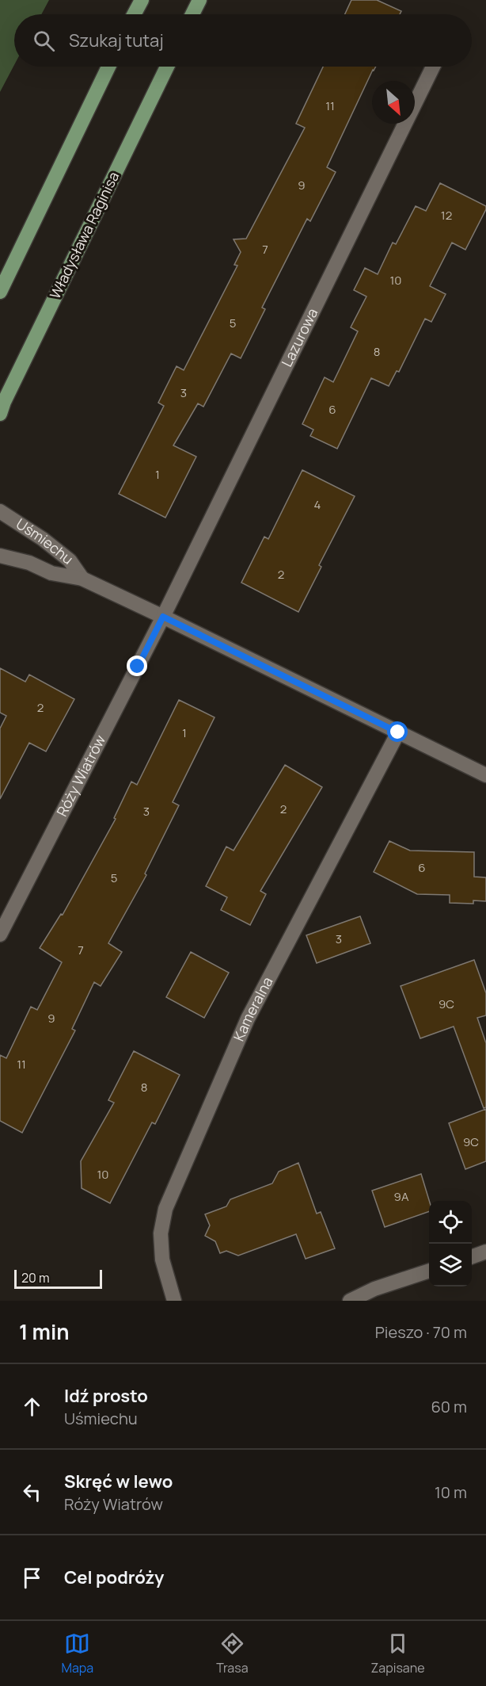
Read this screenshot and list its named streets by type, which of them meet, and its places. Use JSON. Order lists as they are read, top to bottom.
{
  "streets": {
    "main road": ["Władysława Raginisa"],
    "street": [
      "Lazurowa",
      "Uśmiechu",
      "Róży Wiatrów",
      "Kameralna"
    ]
  },
  "crossings": [
    ["Lazurowa", "Uśmiechu"],
    ["Lazurowa", "Róży Wiatrów"],
    ["Uśmiechu", "Róży Wiatrów"],
    ["Uśmiechu", "Kameralna"]
  ],
  "house_numbers": [
    "11",
    "9",
    "12",
    "7",
    "10",
    "5",
    "8",
    "3",
    "6",
    "1",
    "4",
    "2",
    "2",
    "1",
    "2",
    "3",
    "6",
    "5",
    "3",
    "7",
    "9C",
    "9",
    "11",
    "8",
    "9C",
    "10",
    "9A"
  ],
  "scale_bar": "20 m",
  "north": "bottom right",
  "page": {
    "search": "Szukaj tutaj",
    "scale": "20 m",
    "heading": ["1 min", "Pieszo · 70 m"],
    "list": [
      ["Idź prosto", "Uśmiechu", "60 m"],
      ["Skręć w lewo", "Róży Wiatrów", "10 m"],
      "Cel podróży"
    ],
    "nav": ["Mapa", "Trasa", "Zapisane"]
  }
}
